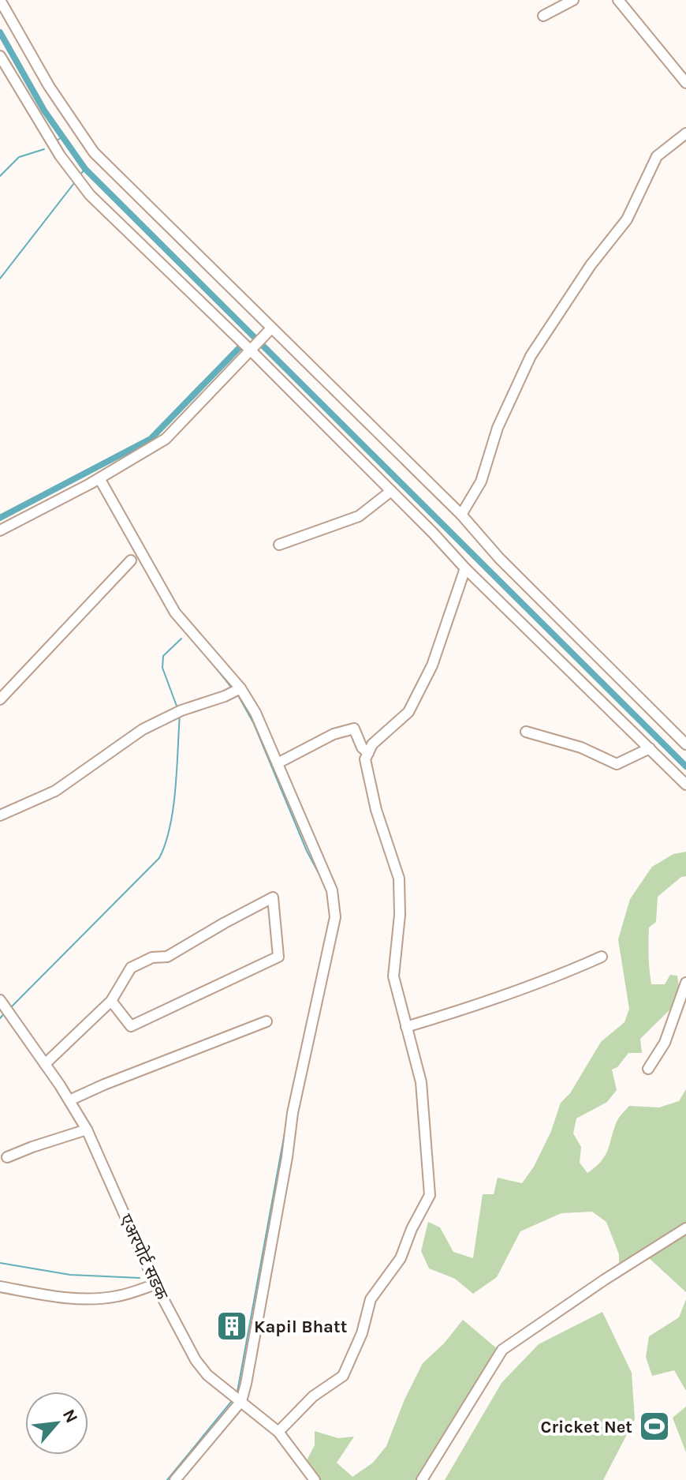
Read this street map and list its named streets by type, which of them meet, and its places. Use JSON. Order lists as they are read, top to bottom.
{
  "streets": {
    "street": ["एअरपोर्ट सडक"]
  },
  "places": {
    "building": ["Kapil Bhatt"],
    "sports": ["Cricket Net"]
  },
  "north": "top right"
}
